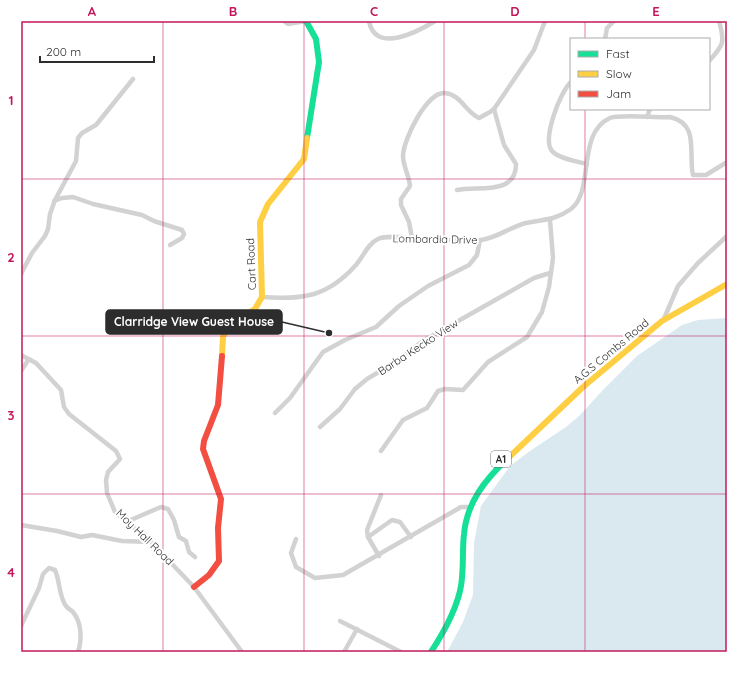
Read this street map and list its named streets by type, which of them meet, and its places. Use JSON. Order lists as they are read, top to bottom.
{
  "streets": {
    "main road": ["Cart Road", "A.G.S Combs Road", "A1"],
    "street": ["Lombardia Drive", "Barba Kecko View", "Moy Hall Road"]
  },
  "crossings": [
    ["Lombardia Drive", "Cart Road"],
    ["Cart Road", "Moy Hall Road"],
    ["A.G.S Combs Road", "A1"]
  ],
  "places": ["Clarridge View Guest House"],
  "legend": ["Fast", "Slow", "Jam"],
  "scale_bar": "200 m",
  "grid": {
    "columns": [
      "A",
      "B",
      "C",
      "D",
      "E"
    ],
    "rows": [
      "1",
      "2",
      "3",
      "4"
    ]
  }
}
